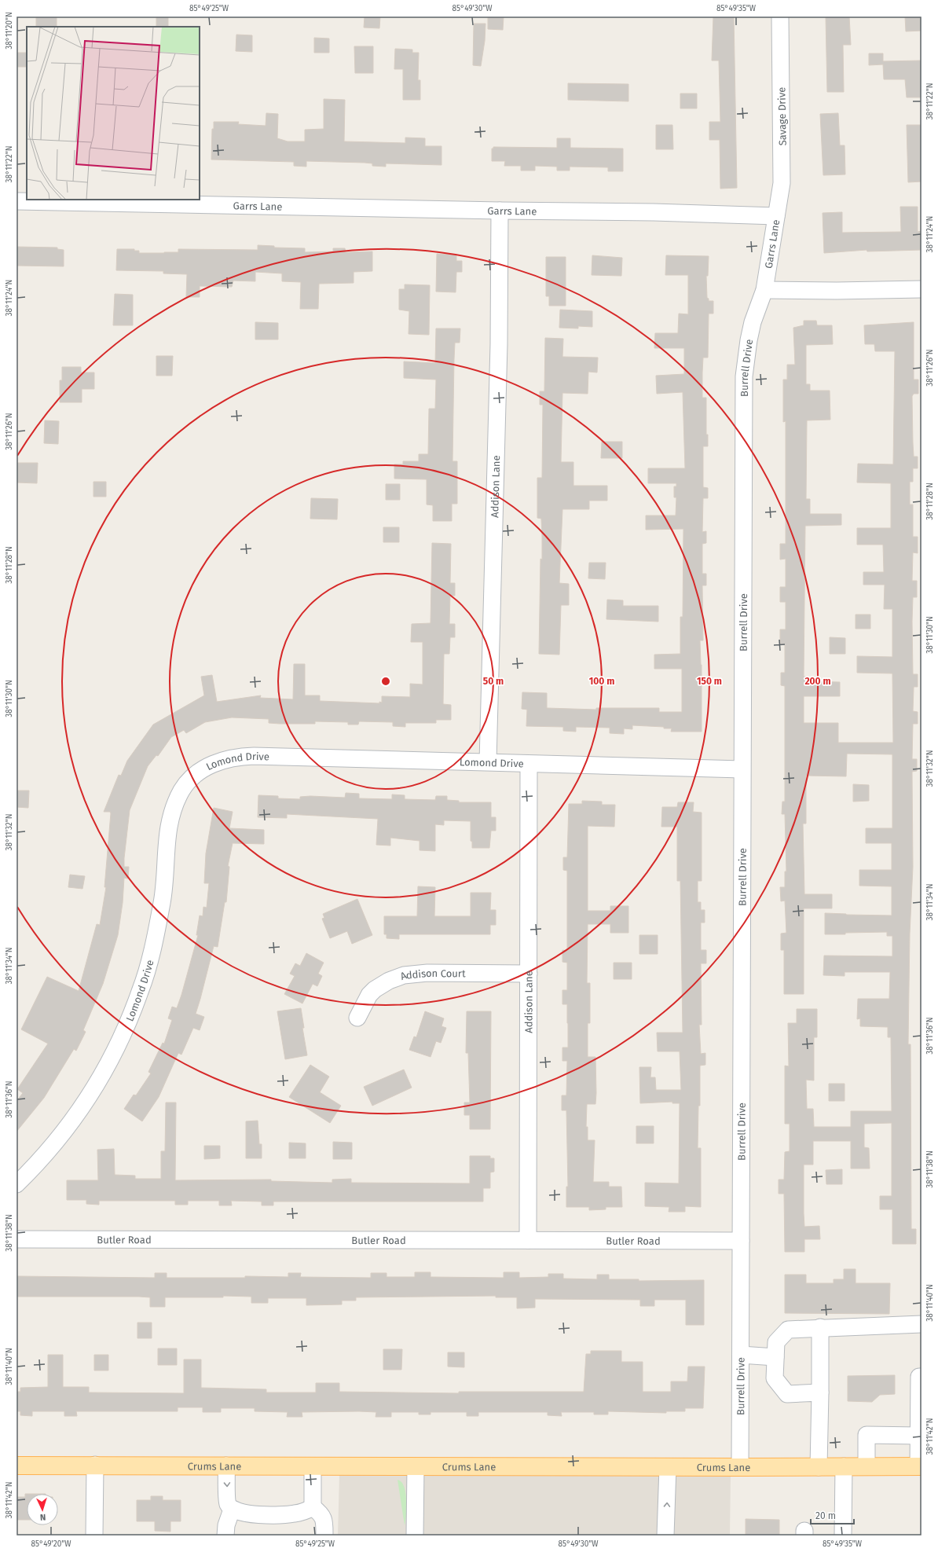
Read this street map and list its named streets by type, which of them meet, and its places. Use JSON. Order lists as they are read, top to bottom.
{
  "streets": {
    "main road": ["Crums Lane"],
    "street": [
      "Savage Drive",
      "Garrs Lane",
      "Burrell Drive",
      "Addison Lane",
      "Lomond Drive",
      "Addison Court",
      "Butler Road"
    ]
  },
  "crossings": [
    ["Savage Drive", "Garrs Lane"],
    ["Garrs Lane", "Burrell Drive"],
    ["Garrs Lane", "Addison Lane"],
    ["Burrell Drive", "Lomond Drive"],
    ["Burrell Drive", "Butler Road"],
    ["Burrell Drive", "Crums Lane"],
    ["Addison Lane", "Lomond Drive"],
    ["Addison Lane", "Addison Court"],
    ["Addison Lane", "Butler Road"]
  ],
  "scale_bar": "20 m",
  "north": "bottom",
  "coordinates": [
    "85°49'25\"W",
    "85°49'30\"W",
    "85°49'35\"W",
    "38°11'20\"N",
    "38°11'22\"N",
    "38°11'24\"N",
    "38°11'26\"N",
    "38°11'28\"N",
    "38°11'30\"N",
    "38°11'32\"N",
    "38°11'34\"N",
    "38°11'36\"N",
    "38°11'38\"N",
    "38°11'40\"N",
    "38°11'42\"N",
    "85°49'20\"W"
  ],
  "rings": [
    "50 m",
    "100 m",
    "150 m",
    "200 m"
  ]
}
